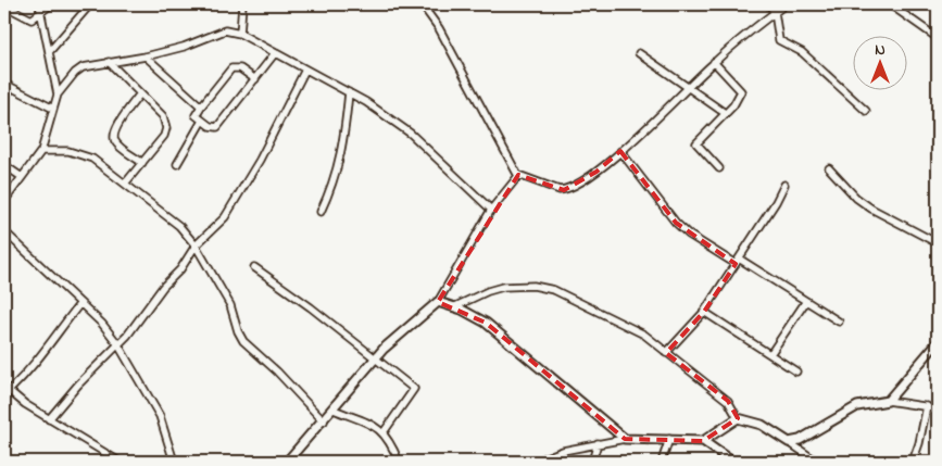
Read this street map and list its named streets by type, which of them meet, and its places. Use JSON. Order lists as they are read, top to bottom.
{
  "north": "top"
}
